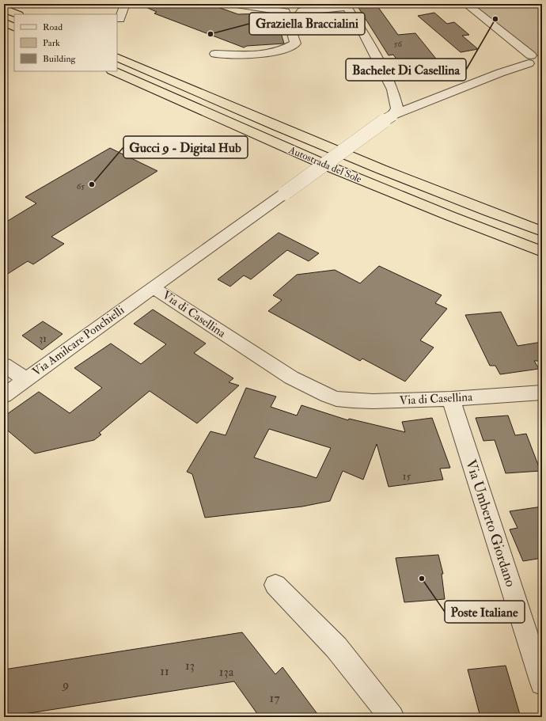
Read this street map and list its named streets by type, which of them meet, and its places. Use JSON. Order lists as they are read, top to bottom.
{
  "streets": {
    "highway": ["Autostrada del Sole"],
    "street": ["Via di Casellina", "Via Amilcare Ponchielli", "Via Umberto Giordano"]
  },
  "crossings": [
    ["Via di Casellina", "Via Amilcare Ponchielli"],
    ["Via di Casellina", "Via Umberto Giordano"]
  ],
  "places": [
    "Bachelet Di Casellina",
    "Graziella Braccialini",
    "Gucci 9 - Digital Hub",
    "Poste Italiane"
  ],
  "house_numbers": [
    "56",
    "65",
    "31",
    "15",
    "13",
    "11",
    "13a",
    "9",
    "17"
  ],
  "legend": ["Road", "Park", "Building"]
}
